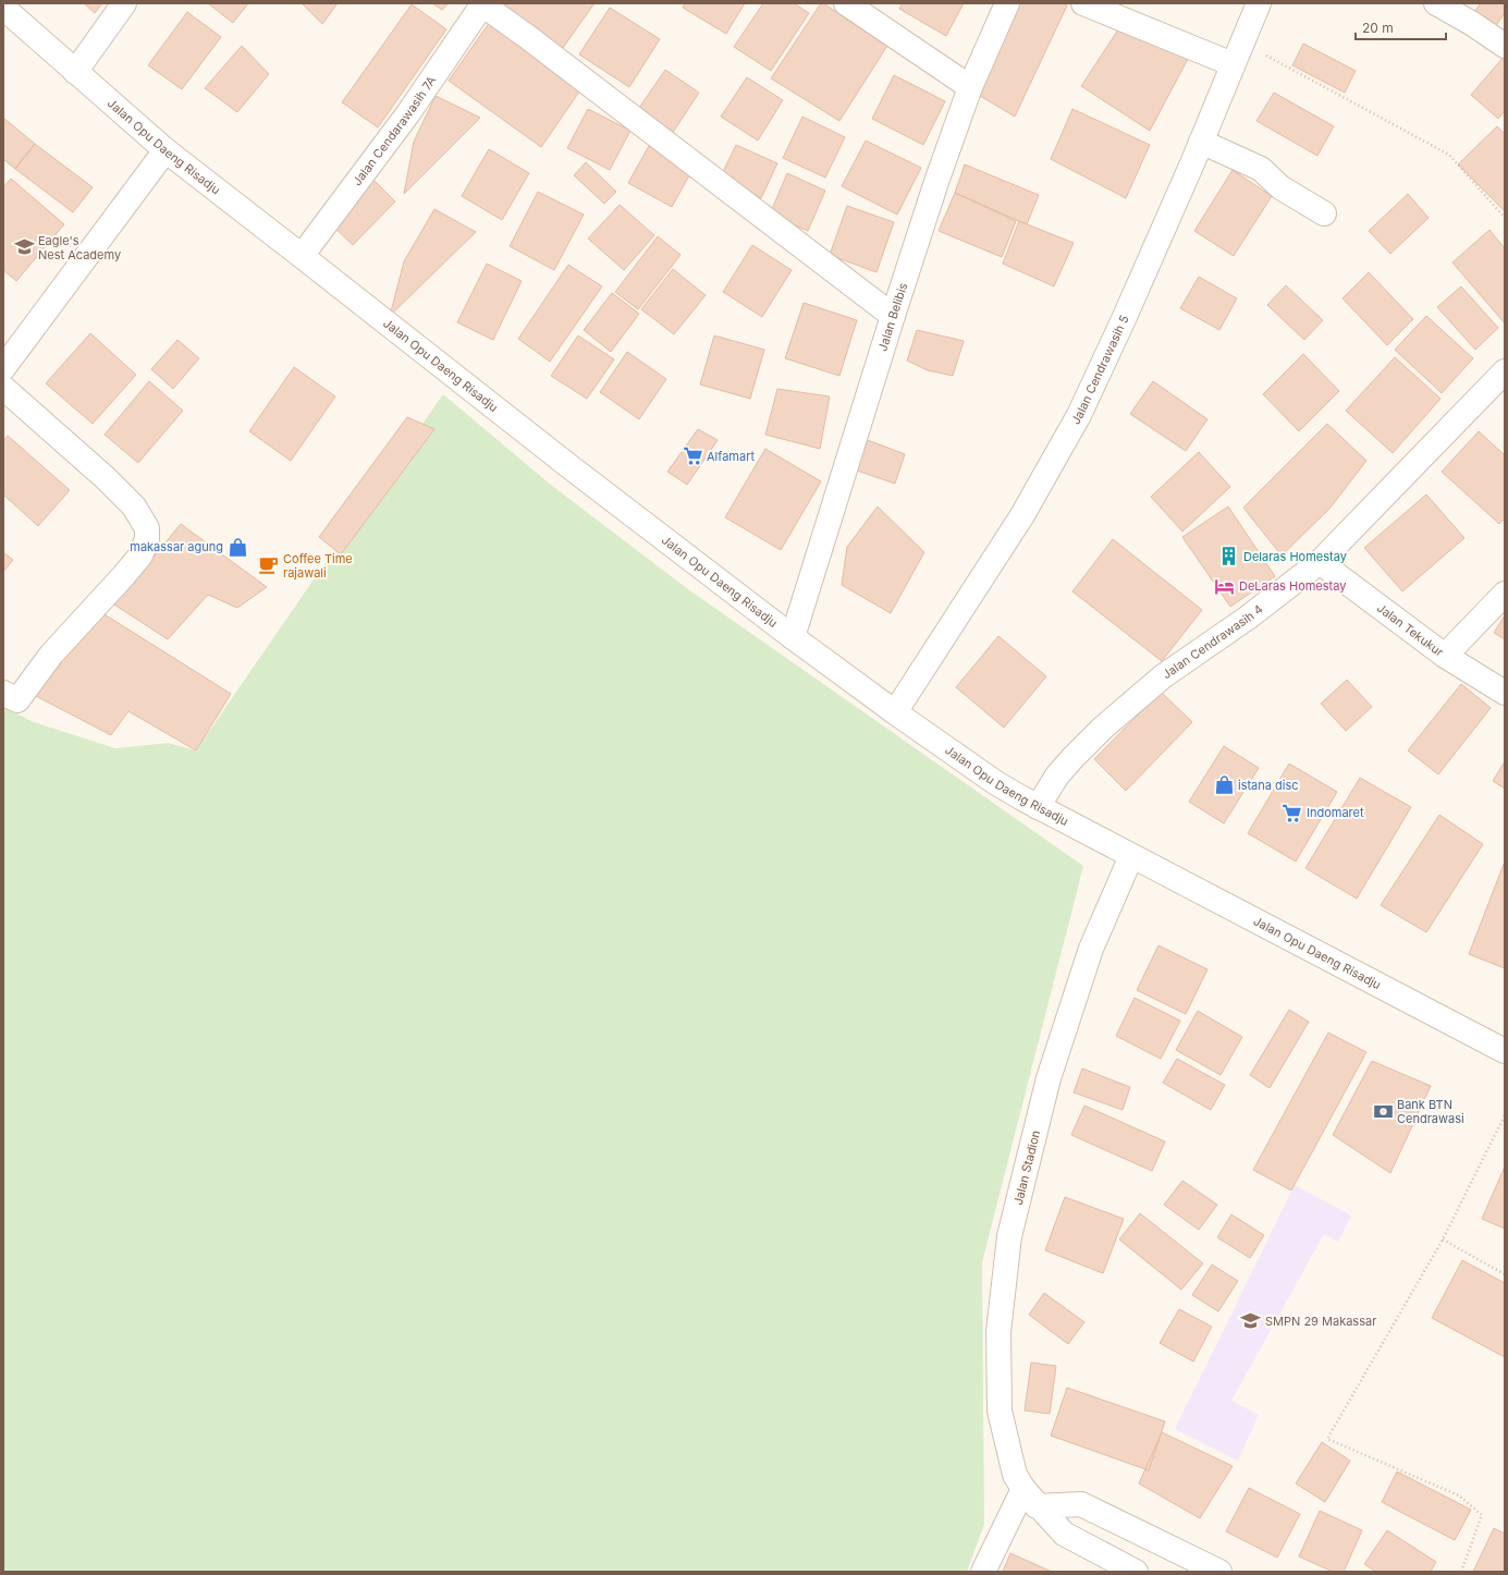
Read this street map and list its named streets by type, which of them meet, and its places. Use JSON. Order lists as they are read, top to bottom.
{
  "streets": {
    "street": [
      "Jalan Cendarawasih 7A",
      "Jalan Opu Daeng Risadju",
      "Jalan Belibis",
      "Jalan Cendrawasih 5",
      "Jalan Tekukur",
      "Jalan Cendrawasih 4",
      "Jalan Stadion"
    ]
  },
  "crossings": [
    ["Jalan Cendarawasih 7A", "Jalan Opu Daeng Risadju"],
    ["Jalan Opu Daeng Risadju", "Jalan Belibis"],
    ["Jalan Opu Daeng Risadju", "Jalan Cendrawasih 5"],
    ["Jalan Opu Daeng Risadju", "Jalan Cendrawasih 4"],
    ["Jalan Opu Daeng Risadju", "Jalan Stadion"],
    ["Jalan Tekukur", "Jalan Cendrawasih 4"]
  ],
  "places": {
    "school or university": ["Eagle's Nest Academy", "SMPN 29 Makassar"],
    "supermarket": ["Alfamart", "Indomaret"],
    "shop": ["makassar agung", "istana disc"],
    "building": ["Delaras Homestay"],
    "cafe": ["Coffee Time rajawali"],
    "hotel": ["DeLaras Homestay"],
    "bank": ["Bank BTN Cendrawasi"]
  },
  "scale_bar": "20 m"
}
